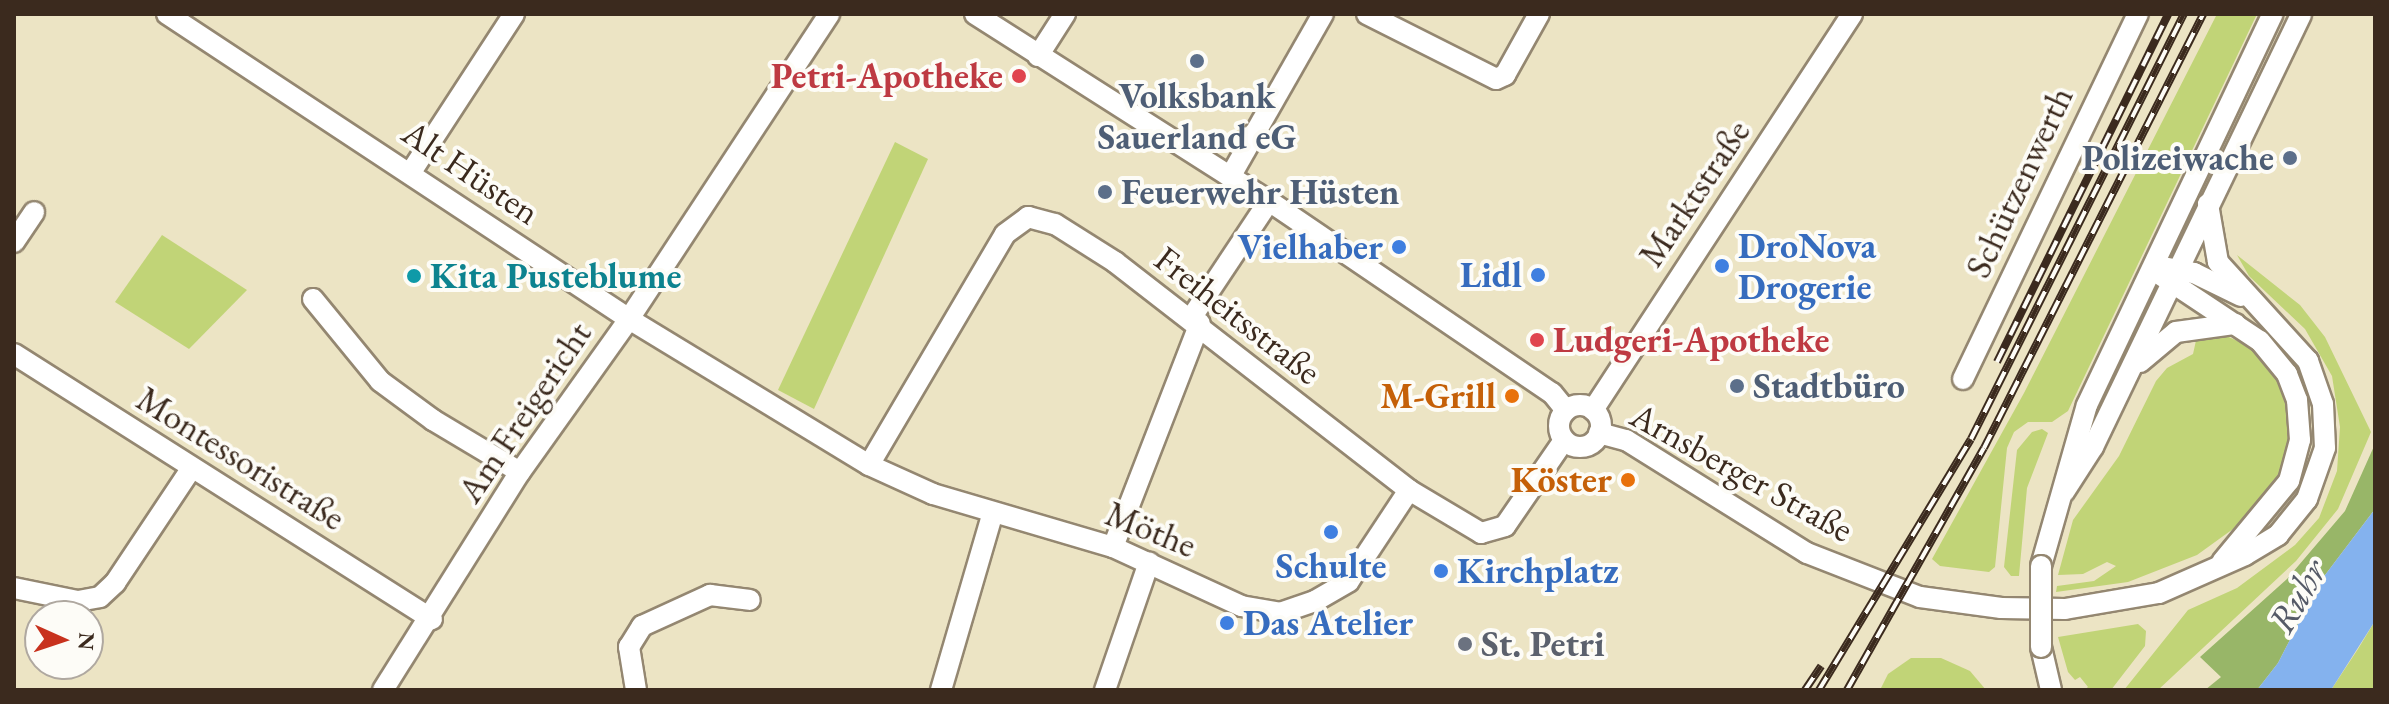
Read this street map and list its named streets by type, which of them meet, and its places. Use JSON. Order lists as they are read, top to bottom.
{
  "streets": {
    "street": [
      "Alt Hüsten",
      "Schützenwerth",
      "Marktstraße",
      "Freiheitsstraße",
      "Am Freigericht",
      "Montessoristraße",
      "Arnsberger Straße",
      "Möthe"
    ]
  },
  "crossings": [
    ["Alt Hüsten", "Freiheitsstraße"],
    ["Alt Hüsten", "Am Freigericht"],
    ["Alt Hüsten", "Möthe"],
    ["Marktstraße", "Freiheitsstraße"],
    ["Marktstraße", "Arnsberger Straße"],
    ["Freiheitsstraße", "Arnsberger Straße"],
    ["Freiheitsstraße", "Möthe"],
    ["Am Freigericht", "Montessoristraße"]
  ],
  "water": ["Ruhr"],
  "places": [
    "Volksbank Sauerland eG",
    "Petri-Apotheke",
    "Polizeiwache",
    "Feuerwehr Hüsten",
    "Vielhaber",
    "DroNova Drogerie",
    "Lidl",
    "Kita Pusteblume",
    "Ludgeri-Apotheke",
    "Stadtbüro",
    "M-Grill",
    "Köster",
    "Schulte",
    "Kirchplatz",
    "Das Atelier",
    "St. Petri"
  ],
  "north": "right"
}
